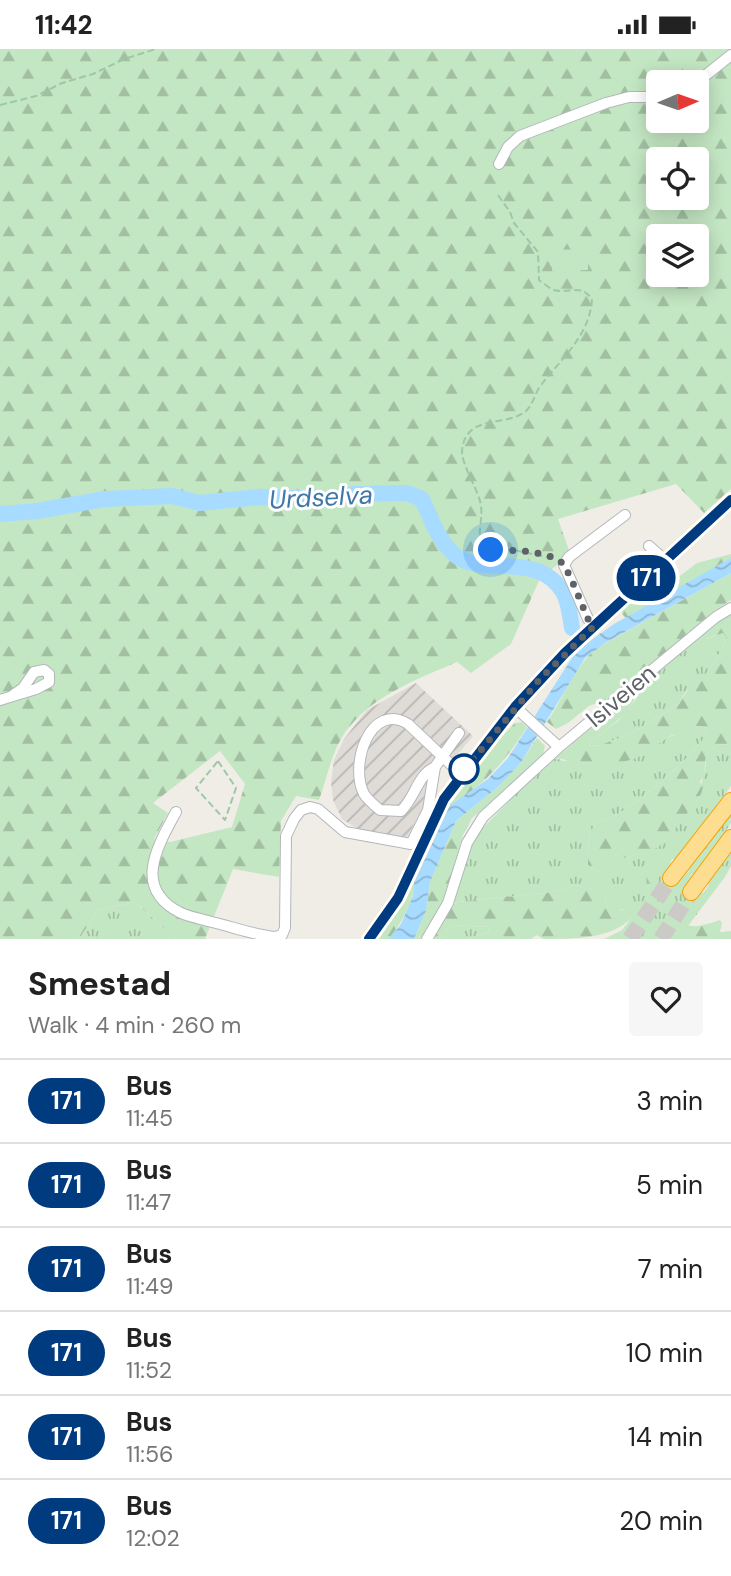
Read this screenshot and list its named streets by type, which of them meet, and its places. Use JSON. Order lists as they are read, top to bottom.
{
  "streets": {
    "street": ["Isiveien"]
  },
  "water": ["Urdselva"],
  "lines": ["bus line 171"],
  "north": "right",
  "page": {
    "status": "11:42",
    "on_map": "171",
    "heading": ["Smestad", "Walk · 4 min · 260 m"],
    "list": [
      {
        "mark": "171",
        "name": "Bus",
        "note": "11:45",
        "value": "3 min"
      },
      {
        "mark": "171",
        "name": "Bus",
        "note": "11:47",
        "value": "5 min"
      },
      {
        "mark": "171",
        "name": "Bus",
        "note": "11:49",
        "value": "7 min"
      },
      {
        "mark": "171",
        "name": "Bus",
        "note": "11:52",
        "value": "10 min"
      },
      {
        "mark": "171",
        "name": "Bus",
        "note": "11:56",
        "value": "14 min"
      },
      {
        "mark": "171",
        "name": "Bus",
        "note": "12:02",
        "value": "20 min"
      }
    ]
  }
}
